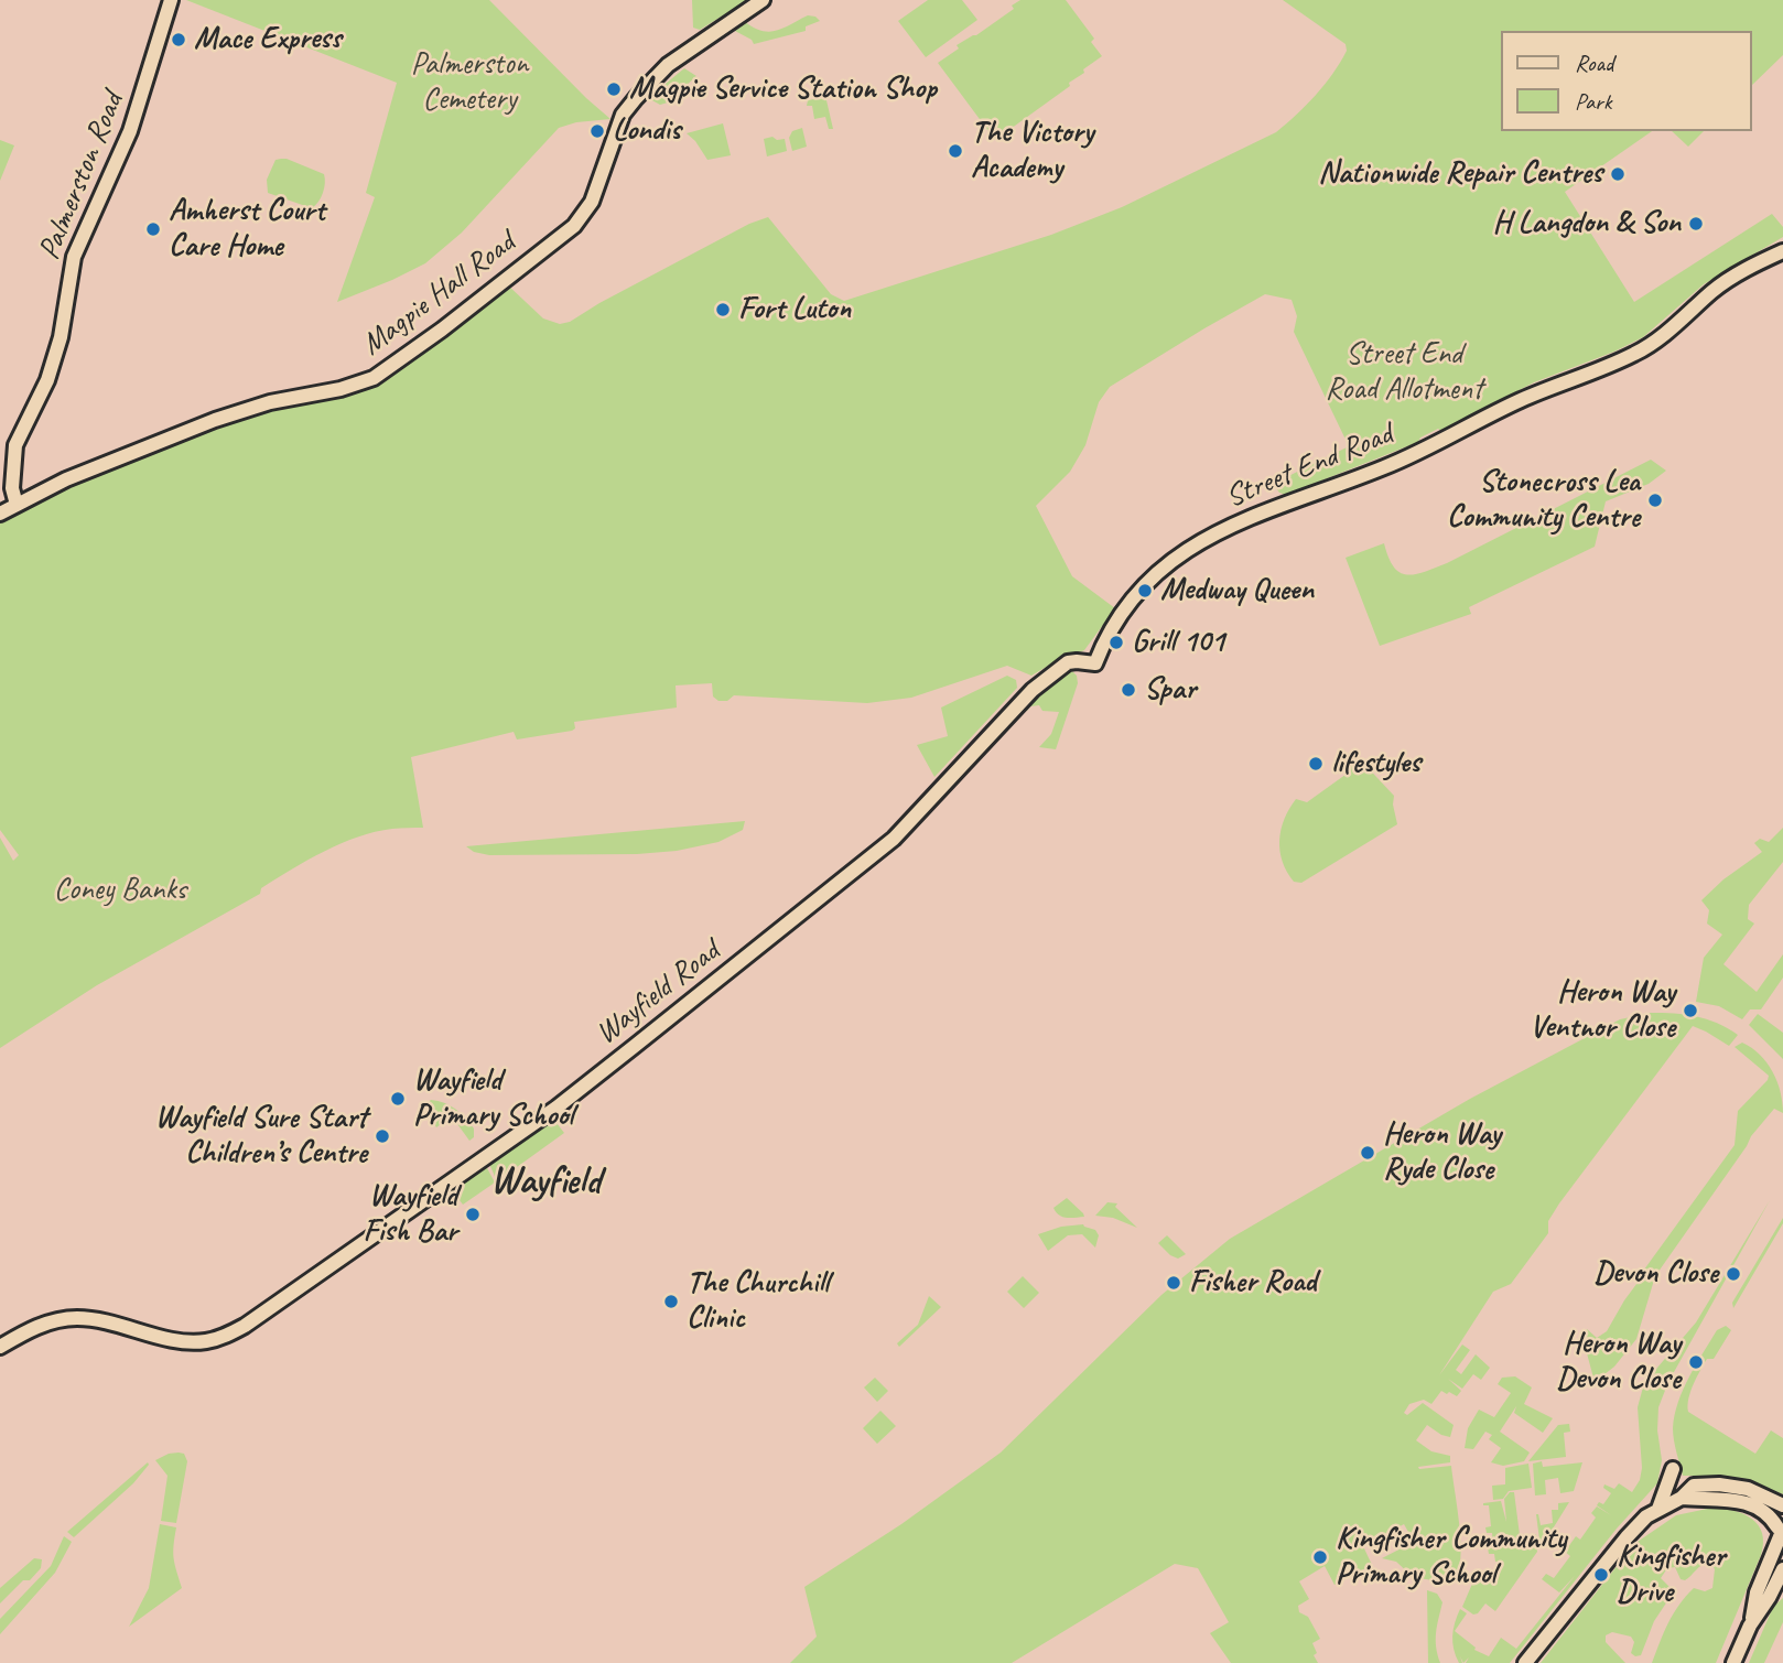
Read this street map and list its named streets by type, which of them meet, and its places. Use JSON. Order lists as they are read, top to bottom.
{
  "streets": {
    "street": [
      "Palmerston Road",
      "Magpie Hall Road",
      "Street End Road",
      "Wayfield Road"
    ]
  },
  "crossings": [
    ["Palmerston Road", "Magpie Hall Road"],
    ["Street End Road", "Wayfield Road"]
  ],
  "districts": ["Wayfield"],
  "parks": ["Palmerston Cemetery", "Street End Road Allotment", "Coney Banks"],
  "places": [
    "Mace Express",
    "Magpie Service Station Shop",
    "Londis",
    "The Victory Academy",
    "Nationwide Repair Centres",
    "H Langdon & Son",
    "Amherst Court Care Home",
    "Fort Luton",
    "Stonecross Lea Community Centre",
    "Medway Queen",
    "Grill 101",
    "Spar",
    "lifestyles",
    "Heron Way Ventnor Close",
    "Wayfield Primary School",
    "Wayfield Sure Start Children’s Centre",
    "Heron Way Ryde Close",
    "Wayfield Fish Bar",
    "Devon Close",
    "Fisher Road",
    "The Churchill Clinic",
    "Heron Way Devon Close",
    "Kingfisher Community Primary School",
    "Kingfisher Drive"
  ],
  "legend": ["Road", "Park"]
}
